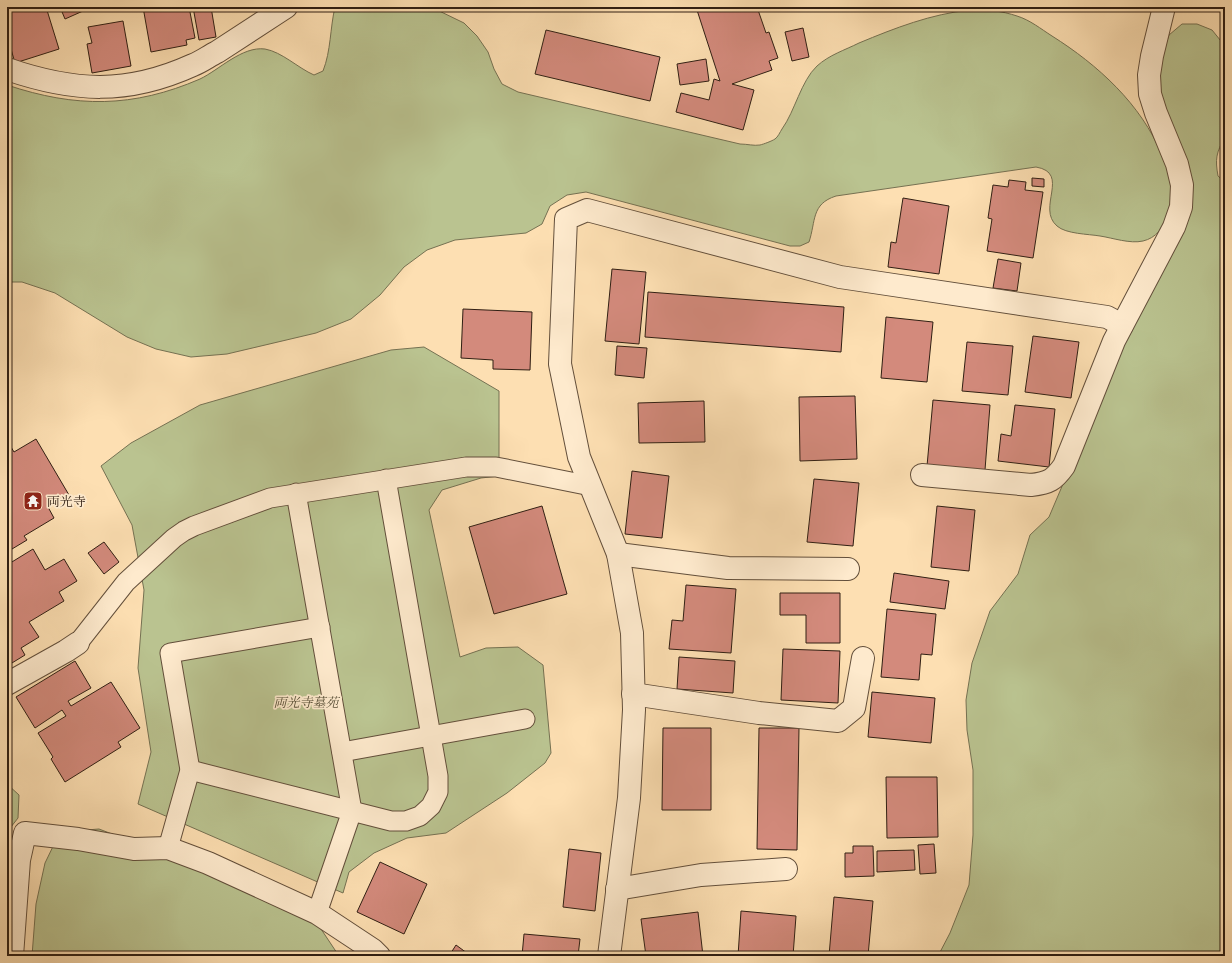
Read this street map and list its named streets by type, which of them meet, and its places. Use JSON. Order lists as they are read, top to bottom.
{
  "parks": ["両光寺墓苑"],
  "places": {
    "temple": ["両光寺"]
  }
}
